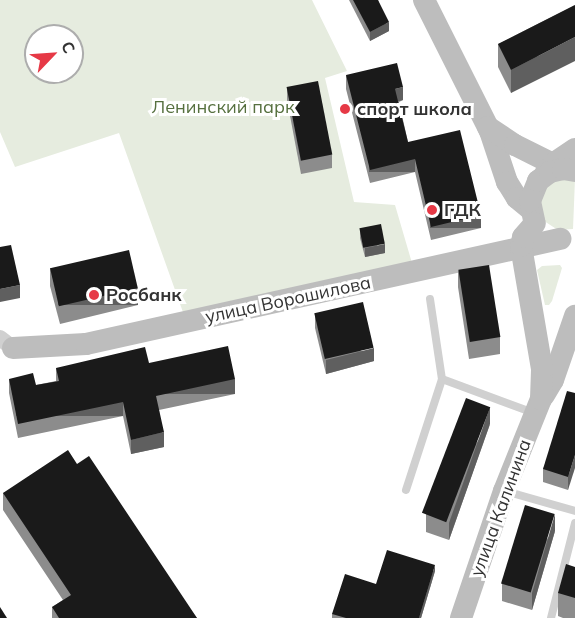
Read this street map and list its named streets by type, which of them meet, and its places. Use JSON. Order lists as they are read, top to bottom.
{
  "streets": {
    "main road": ["улица Ворошилова", "улица Калинина"]
  },
  "crossings": [
    ["улица Ворошилова", "улица Калинина"]
  ],
  "parks": ["Ленинский парк"],
  "places": ["спорт школа", "ГДК", "Росбанк"],
  "north": "top right"
}
